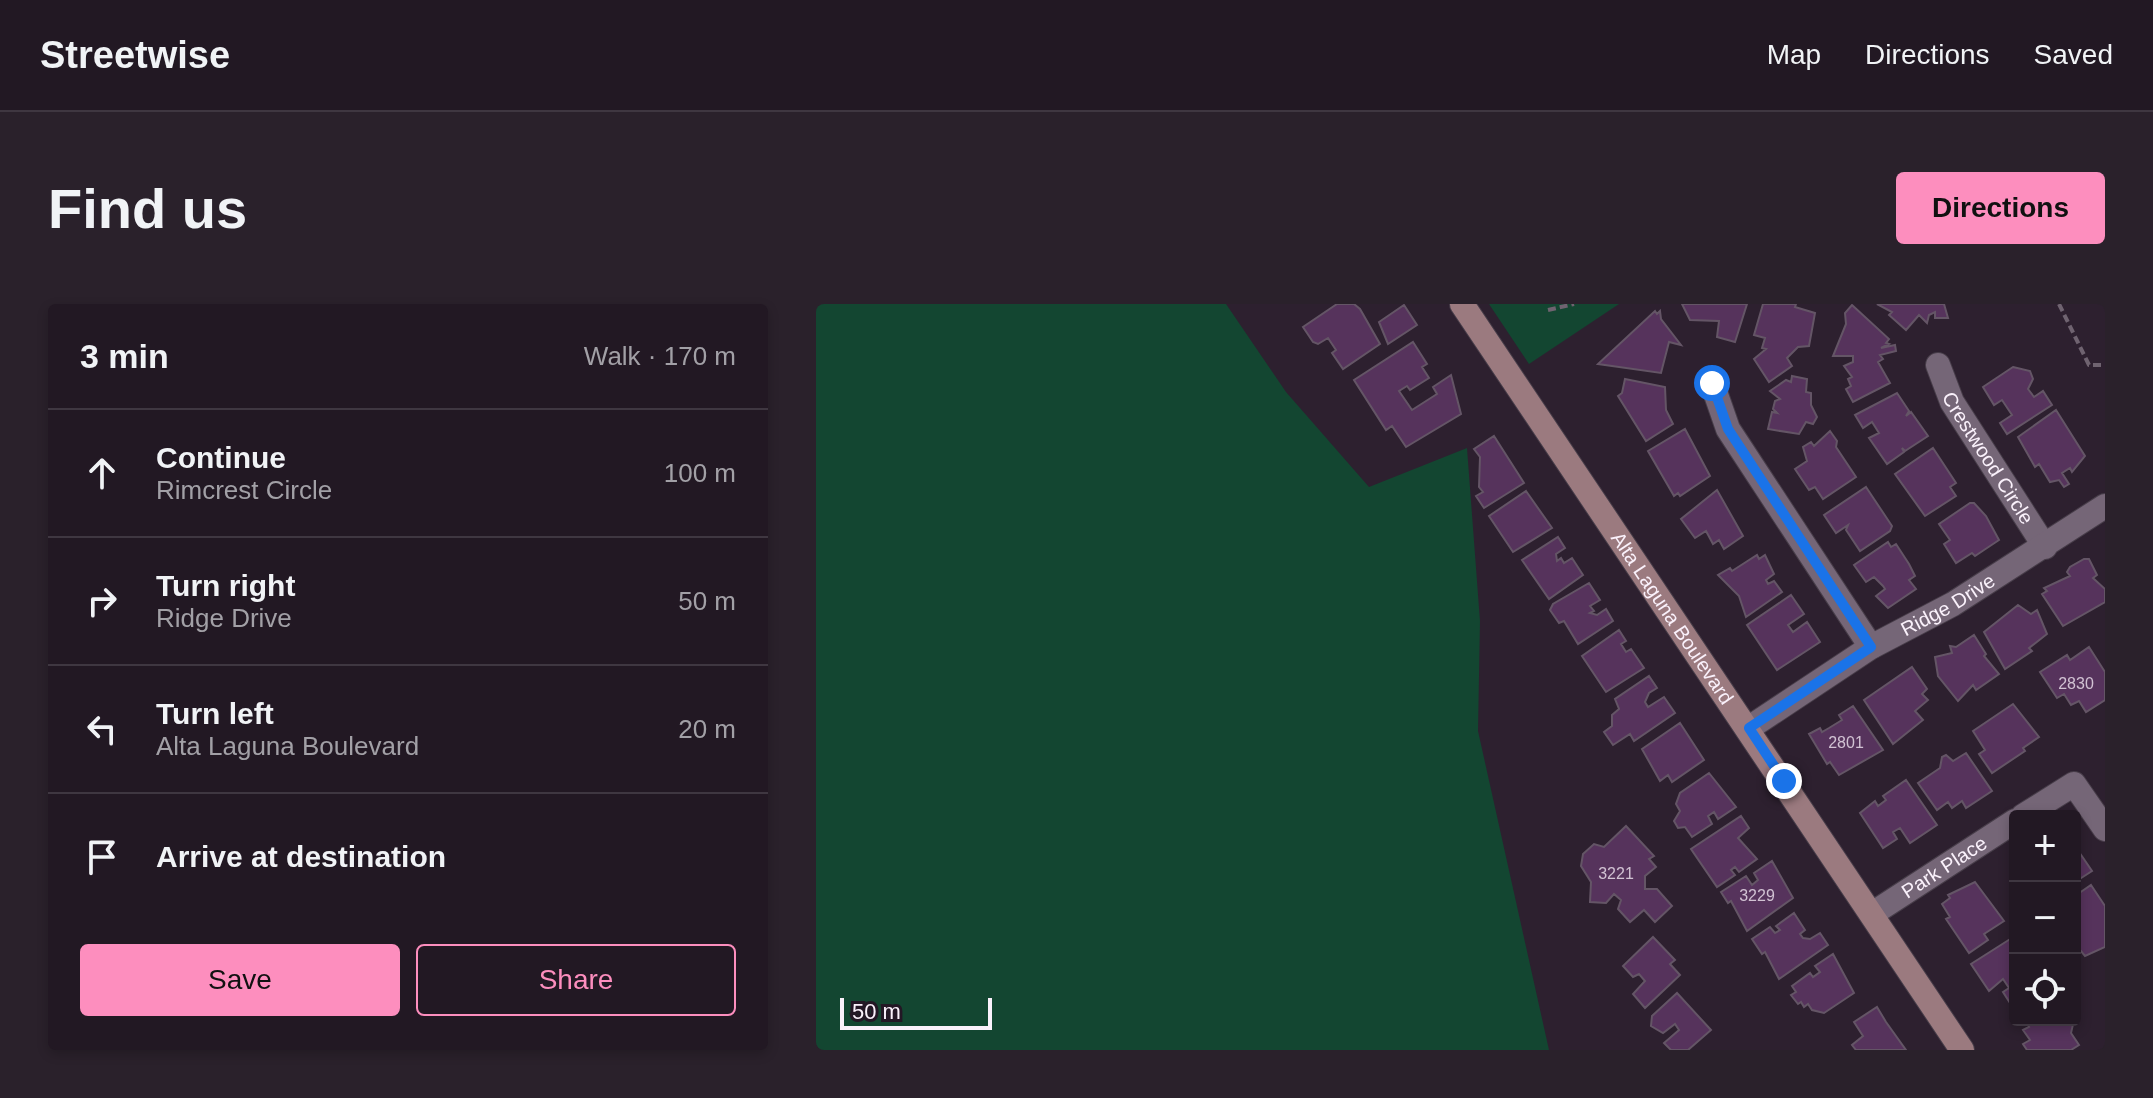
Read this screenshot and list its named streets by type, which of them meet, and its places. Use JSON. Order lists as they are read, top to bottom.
{
  "streets": {
    "street": [
      "Crestwood Circle",
      "Ridge Drive",
      "Alta Laguna Boulevard",
      "Park Place"
    ]
  },
  "crossings": [
    ["Crestwood Circle", "Ridge Drive"],
    ["Ridge Drive", "Alta Laguna Boulevard"],
    ["Alta Laguna Boulevard", "Park Place"]
  ],
  "house_numbers": [
    "2830",
    "2801",
    "3221",
    "3229"
  ],
  "scale_bar": "50 m",
  "page": {
    "header": "Streetwise",
    "nav": ["Map", "Directions", "Saved"],
    "buttons": [
      "Directions",
      ["Save", "Share"]
    ],
    "title": "Find us",
    "heading": ["3 min", "Walk · 170 m"],
    "list": [
      ["Continue", "Rimcrest Circle", "100 m"],
      ["Turn right", "Ridge Drive", "50 m"],
      ["Turn left", "Alta Laguna Boulevard", "20 m"],
      "Arrive at destination"
    ],
    "map_buttons": ["+", "−"],
    "scale": "50 m"
  }
}
